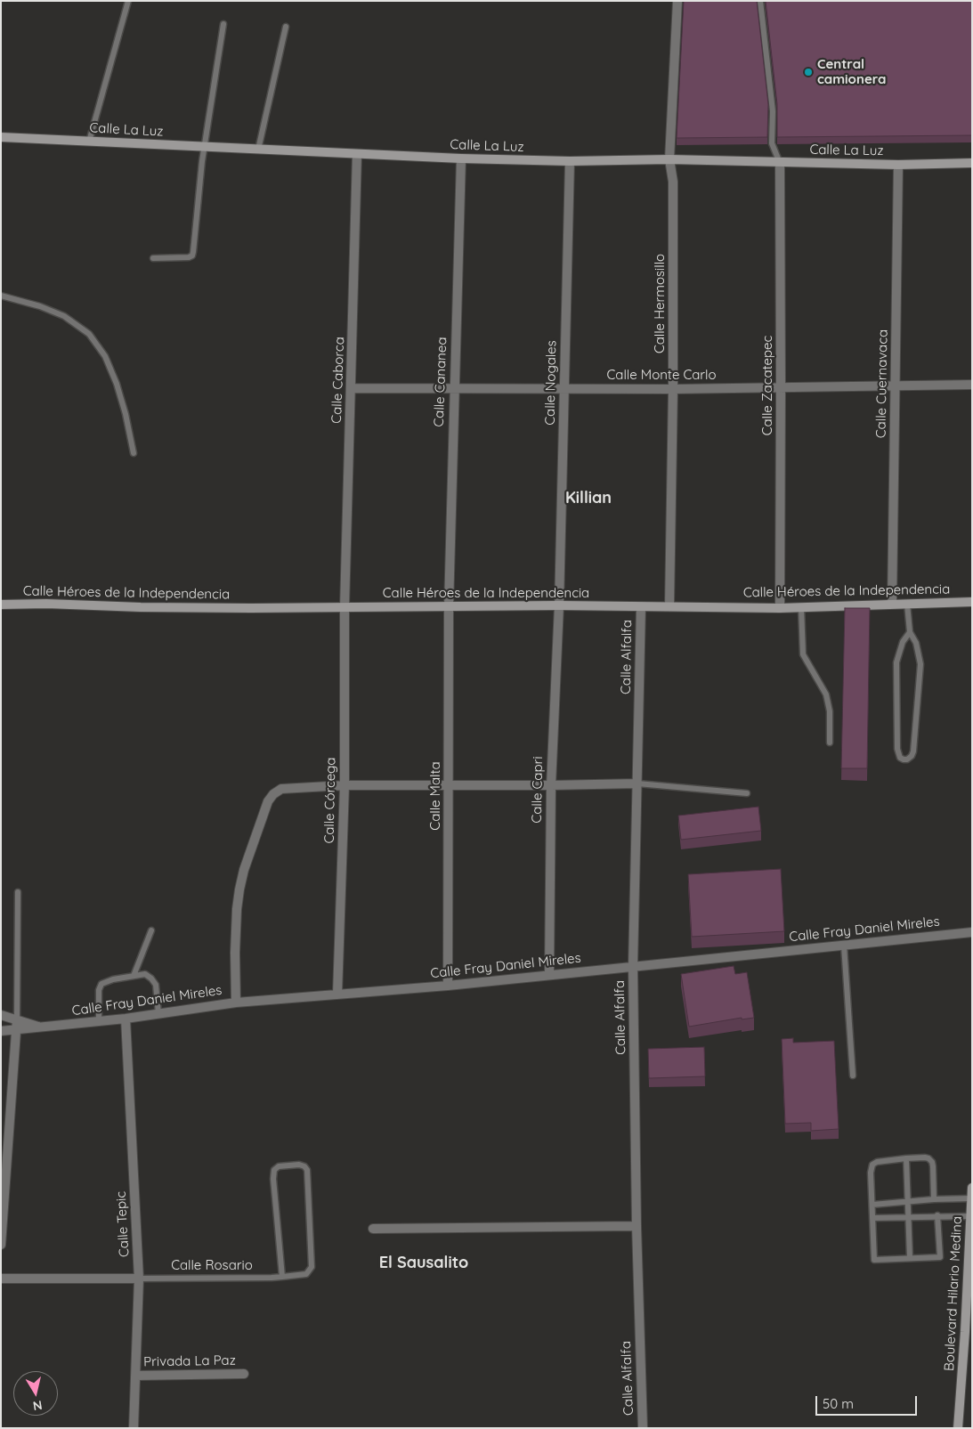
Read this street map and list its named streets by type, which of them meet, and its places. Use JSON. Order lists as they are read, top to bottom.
{
  "streets": {
    "street": [
      "Calle La Luz",
      "Calle Hermosillo",
      "Calle Monte Carlo",
      "Calle Caborca",
      "Calle Cananea",
      "Calle Nogales",
      "Calle Cuernavaca",
      "Calle Zacatepec",
      "Calle Héroes de la Independencia",
      "Calle Alfalfa",
      "Calle Capri",
      "Calle Malta",
      "Calle Córcega",
      "Calle Fray Daniel Mireles",
      "Calle Tepic",
      "Calle Rosario",
      "Boulevard Hilario Medina",
      "Privada La Paz"
    ]
  },
  "crossings": [
    ["Calle La Luz", "Calle Hermosillo"],
    ["Calle La Luz", "Calle Caborca"],
    ["Calle La Luz", "Calle Cananea"],
    ["Calle La Luz", "Calle Nogales"],
    ["Calle La Luz", "Calle Cuernavaca"],
    ["Calle La Luz", "Calle Zacatepec"],
    ["Calle Hermosillo", "Calle Monte Carlo"],
    ["Calle Hermosillo", "Calle Héroes de la Independencia"],
    ["Calle Monte Carlo", "Calle Caborca"],
    ["Calle Monte Carlo", "Calle Cananea"],
    ["Calle Monte Carlo", "Calle Nogales"],
    ["Calle Monte Carlo", "Calle Cuernavaca"],
    ["Calle Monte Carlo", "Calle Zacatepec"],
    ["Calle Caborca", "Calle Héroes de la Independencia"],
    ["Calle Caborca", "Calle Córcega"],
    ["Calle Cananea", "Calle Héroes de la Independencia"],
    ["Calle Cananea", "Calle Malta"],
    ["Calle Nogales", "Calle Héroes de la Independencia"],
    ["Calle Nogales", "Calle Capri"],
    ["Calle Cuernavaca", "Calle Héroes de la Independencia"],
    ["Calle Zacatepec", "Calle Héroes de la Independencia"],
    ["Calle Héroes de la Independencia", "Calle Alfalfa"],
    ["Calle Héroes de la Independencia", "Calle Capri"],
    ["Calle Héroes de la Independencia", "Calle Malta"],
    ["Calle Héroes de la Independencia", "Calle Córcega"],
    ["Calle Alfalfa", "Calle Fray Daniel Mireles"],
    ["Calle Capri", "Calle Fray Daniel Mireles"],
    ["Calle Malta", "Calle Fray Daniel Mireles"],
    ["Calle Córcega", "Calle Fray Daniel Mireles"],
    ["Calle Fray Daniel Mireles", "Calle Tepic"],
    ["Calle Tepic", "Calle Rosario"],
    ["Calle Tepic", "Privada La Paz"]
  ],
  "districts": ["Killian", "El Sausalito"],
  "places": ["Central camionera"],
  "scale_bar": "50 m",
  "north": "bottom"
}
